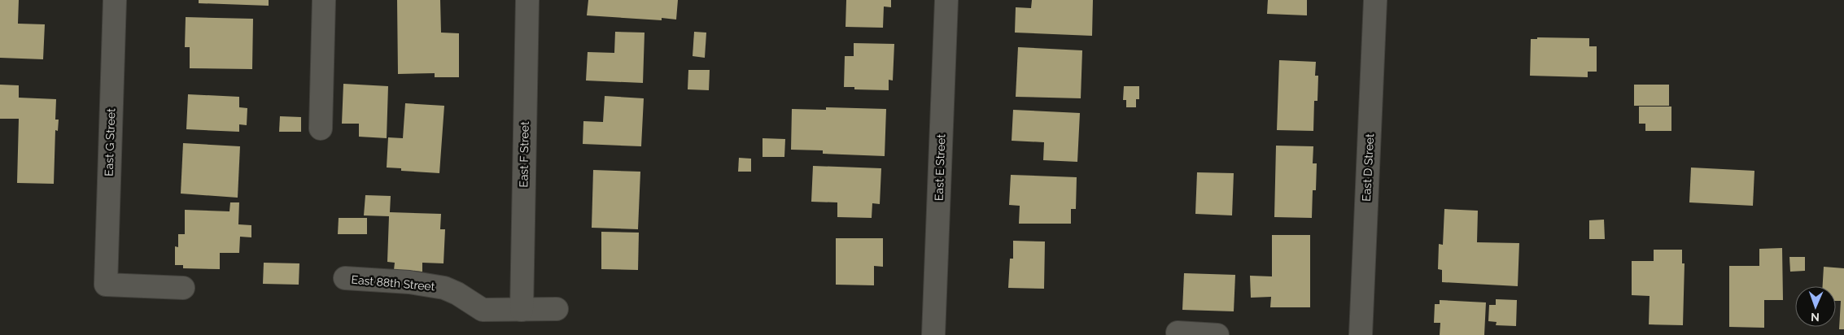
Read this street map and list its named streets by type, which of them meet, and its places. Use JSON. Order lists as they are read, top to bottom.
{
  "streets": {
    "street": [
      "East G Street",
      "East F Street",
      "East E Street",
      "East D Street",
      "East 88th Street"
    ]
  },
  "crossings": [
    ["East F Street", "East 88th Street"]
  ],
  "north": "bottom"
}
